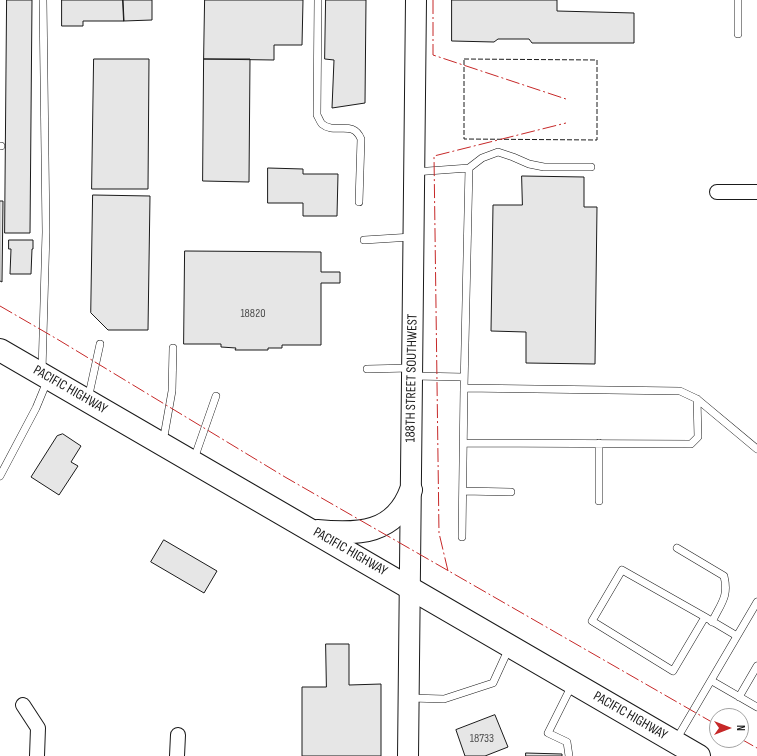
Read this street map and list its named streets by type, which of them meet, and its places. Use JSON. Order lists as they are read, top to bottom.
{
  "streets": {
    "highway": ["PACIFIC HIGHWAY"],
    "street": ["188TH STREET SOUTHWEST"]
  },
  "crossings": [
    ["188TH STREET SOUTHWEST", "PACIFIC HIGHWAY"]
  ],
  "house_numbers": ["18820", "18733"],
  "north": "right"
}
